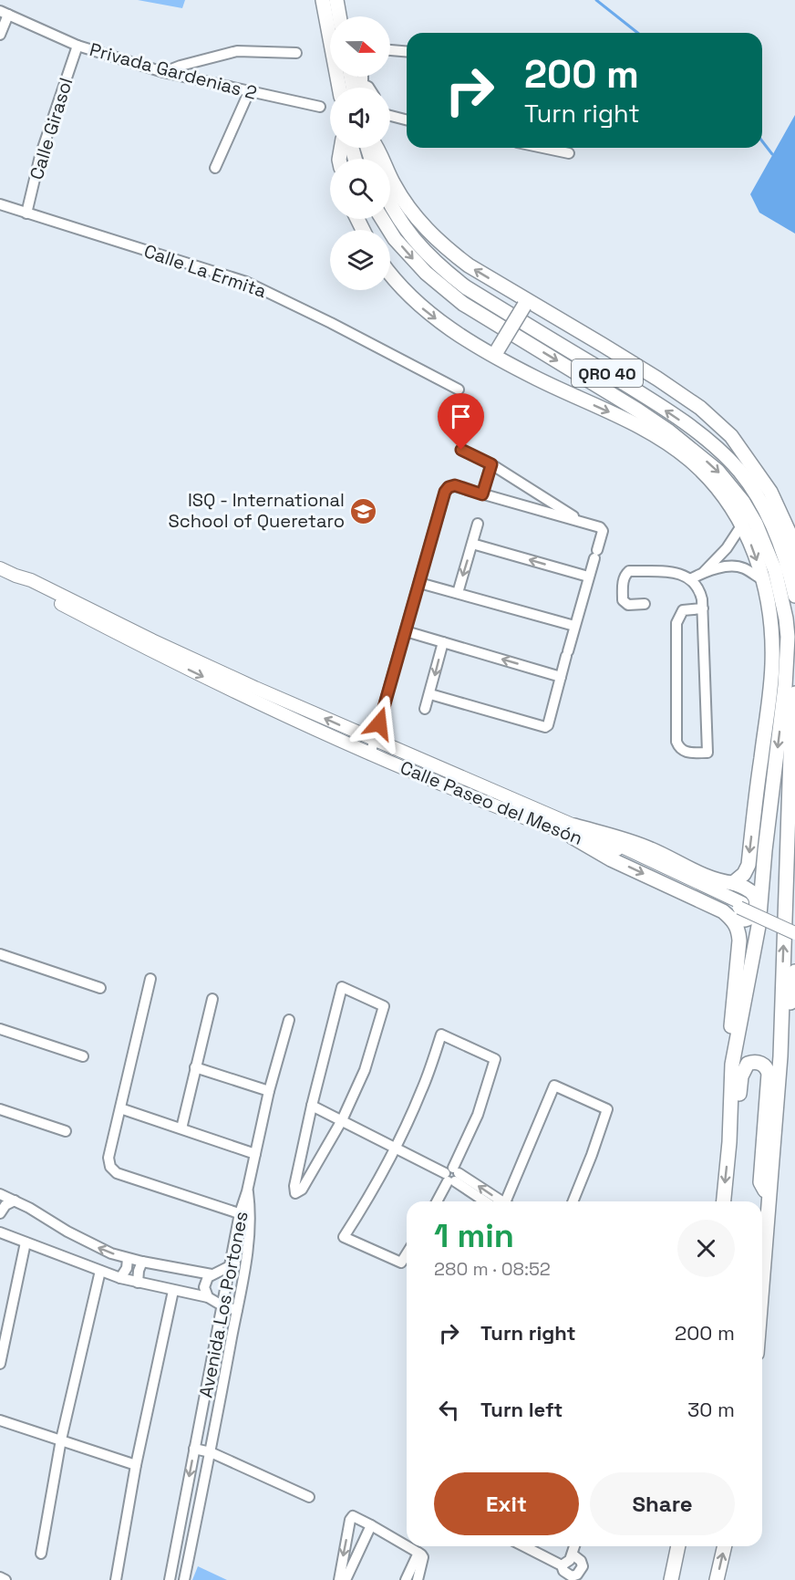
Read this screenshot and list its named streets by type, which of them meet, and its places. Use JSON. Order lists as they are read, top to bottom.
{
  "streets": {
    "highway": ["QRO 40"],
    "main road": ["Calle Paseo del Mesón"],
    "street": [
      "Privada Gardenias 2",
      "Calle Girasol",
      "Calle La Ermita",
      "Avenida Los Portones"
    ]
  },
  "crossings": [
    ["Privada Gardenias 2", "Calle Girasol"],
    ["Calle Girasol", "Calle La Ermita"]
  ],
  "places": {
    "school or university": ["ISQ - International School of Queretaro"]
  },
  "north": "right",
  "page": {
    "turn": ["200 m", "Turn right"],
    "heading": ["1 min", "280 m · 08:52"],
    "list": [
      {
        "name": "Turn right",
        "value": "200 m"
      },
      {
        "name": "Turn left",
        "value": "30 m"
      }
    ],
    "buttons": ["Exit", "Share"]
  }
}
